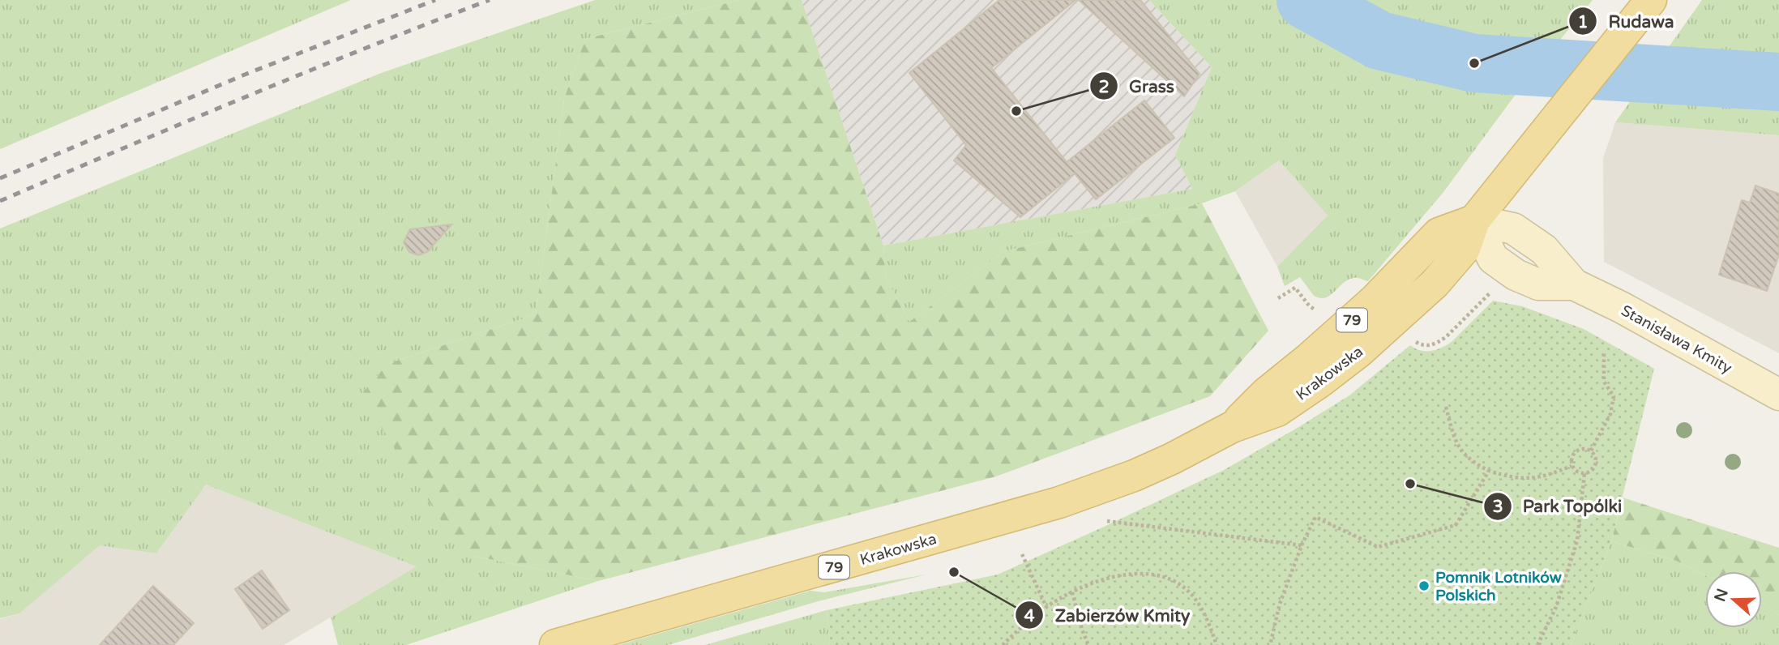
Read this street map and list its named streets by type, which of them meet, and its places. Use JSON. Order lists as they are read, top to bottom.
{
  "streets": {
    "main road": ["79", "Stanisława Kmity", "Krakowska"]
  },
  "crossings": [
    ["Stanisława Kmity", "Krakowska"]
  ],
  "places": [
    "Rudawa",
    "Grass",
    "Park Topólki",
    "Zabierzów Kmity",
    "Pomnik Lotników Polskich"
  ],
  "north": "left"
}
